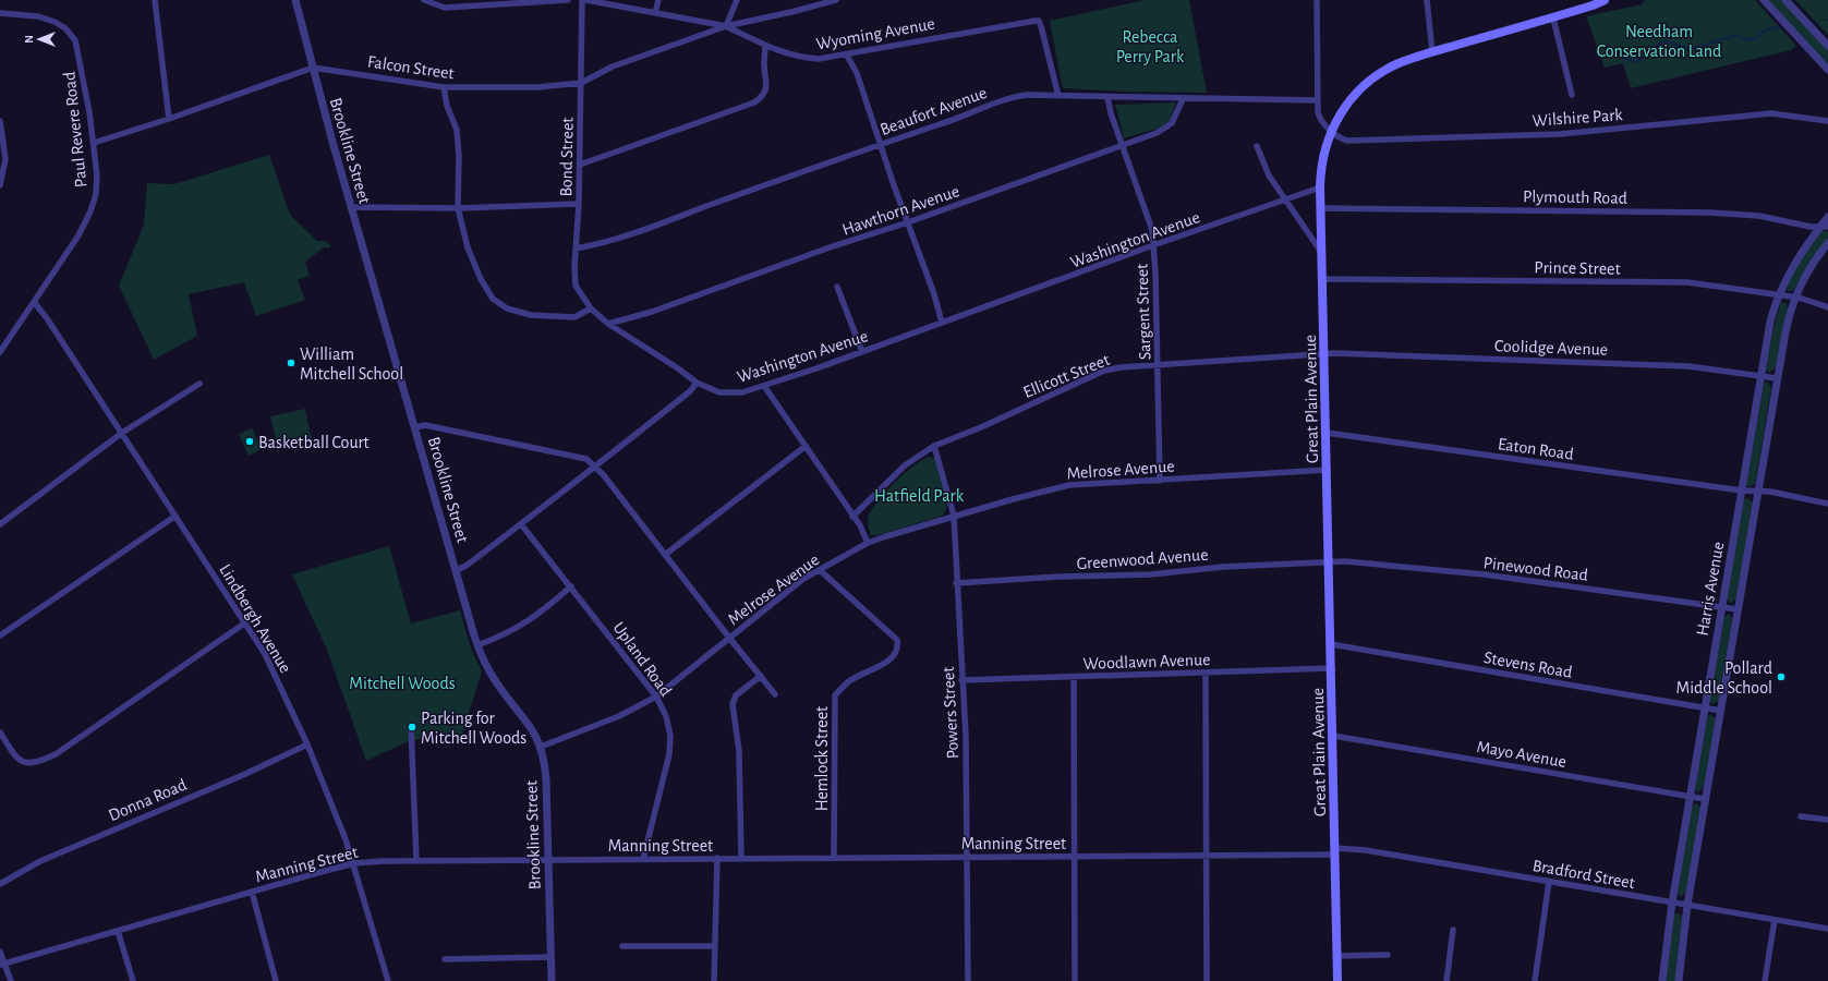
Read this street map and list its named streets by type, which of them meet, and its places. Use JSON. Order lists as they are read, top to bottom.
{
  "streets": {
    "main road": ["Great Plain Avenue"],
    "street": [
      "Wyoming Avenue",
      "Falcon Street",
      "Beaufort Avenue",
      "Wilshire Park",
      "Paul Revere Road",
      "Brookline Street",
      "Bond Street",
      "Plymouth Road",
      "Hawthorn Avenue",
      "Washington Avenue",
      "Prince Street",
      "Sargent Street",
      "Coolidge Avenue",
      "Ellicott Street",
      "Eaton Road",
      "Melrose Avenue",
      "Greenwood Avenue",
      "Pinewood Road",
      "Harris Avenue",
      "Lindbergh Avenue",
      "Upland Road",
      "Woodlawn Avenue",
      "Stevens Road",
      "Powers Street",
      "Mayo Avenue",
      "Hemlock Street",
      "Donna Road",
      "Manning Street",
      "Bradford Street"
    ]
  },
  "crossings": [
    ["Wyoming Avenue", "Falcon Street"],
    ["Wyoming Avenue", "Beaufort Avenue"],
    ["Falcon Street", "Paul Revere Road"],
    ["Falcon Street", "Brookline Street"],
    ["Falcon Street", "Bond Street"],
    ["Beaufort Avenue", "Bond Street"],
    ["Beaufort Avenue", "Hawthorn Avenue"],
    ["Beaufort Avenue", "Sargent Street"],
    ["Wilshire Park", "Great Plain Avenue"],
    ["Paul Revere Road", "Lindbergh Avenue"],
    ["Brookline Street", "Melrose Avenue"],
    ["Brookline Street", "Manning Street"],
    ["Bond Street", "Washington Avenue"],
    ["Plymouth Road", "Great Plain Avenue"],
    ["Plymouth Road", "Harris Avenue"],
    ["Hawthorn Avenue", "Washington Avenue"],
    ["Hawthorn Avenue", "Sargent Street"],
    ["Washington Avenue", "Sargent Street"],
    ["Washington Avenue", "Great Plain Avenue"],
    ["Prince Street", "Great Plain Avenue"],
    ["Prince Street", "Harris Avenue"],
    ["Sargent Street", "Ellicott Street"],
    ["Sargent Street", "Melrose Avenue"],
    ["Coolidge Avenue", "Ellicott Street"],
    ["Coolidge Avenue", "Great Plain Avenue"],
    ["Coolidge Avenue", "Harris Avenue"],
    ["Ellicott Street", "Great Plain Avenue"],
    ["Ellicott Street", "Powers Street"],
    ["Great Plain Avenue", "Eaton Road"],
    ["Great Plain Avenue", "Melrose Avenue"],
    ["Great Plain Avenue", "Greenwood Avenue"],
    ["Great Plain Avenue", "Pinewood Road"],
    ["Great Plain Avenue", "Woodlawn Avenue"],
    ["Great Plain Avenue", "Stevens Road"],
    ["Great Plain Avenue", "Mayo Avenue"],
    ["Great Plain Avenue", "Manning Street"],
    ["Great Plain Avenue", "Bradford Street"],
    ["Eaton Road", "Harris Avenue"],
    ["Melrose Avenue", "Upland Road"],
    ["Melrose Avenue", "Powers Street"],
    ["Melrose Avenue", "Hemlock Street"],
    ["Greenwood Avenue", "Pinewood Road"],
    ["Greenwood Avenue", "Powers Street"],
    ["Pinewood Road", "Harris Avenue"],
    ["Harris Avenue", "Stevens Road"],
    ["Harris Avenue", "Mayo Avenue"],
    ["Harris Avenue", "Bradford Street"],
    ["Lindbergh Avenue", "Donna Road"],
    ["Lindbergh Avenue", "Manning Street"],
    ["Upland Road", "Manning Street"],
    ["Woodlawn Avenue", "Powers Street"],
    ["Powers Street", "Manning Street"],
    ["Hemlock Street", "Manning Street"],
    ["Manning Street", "Bradford Street"]
  ],
  "parks": [
    "Needham Conservation Land",
    "Rebecca Perry Park",
    "Hatfield Park",
    "Mitchell Woods"
  ],
  "places": [
    "William Mitchell School",
    "Basketball Court",
    "Pollard Middle School",
    "Parking for Mitchell Woods"
  ],
  "north": "left"
}
